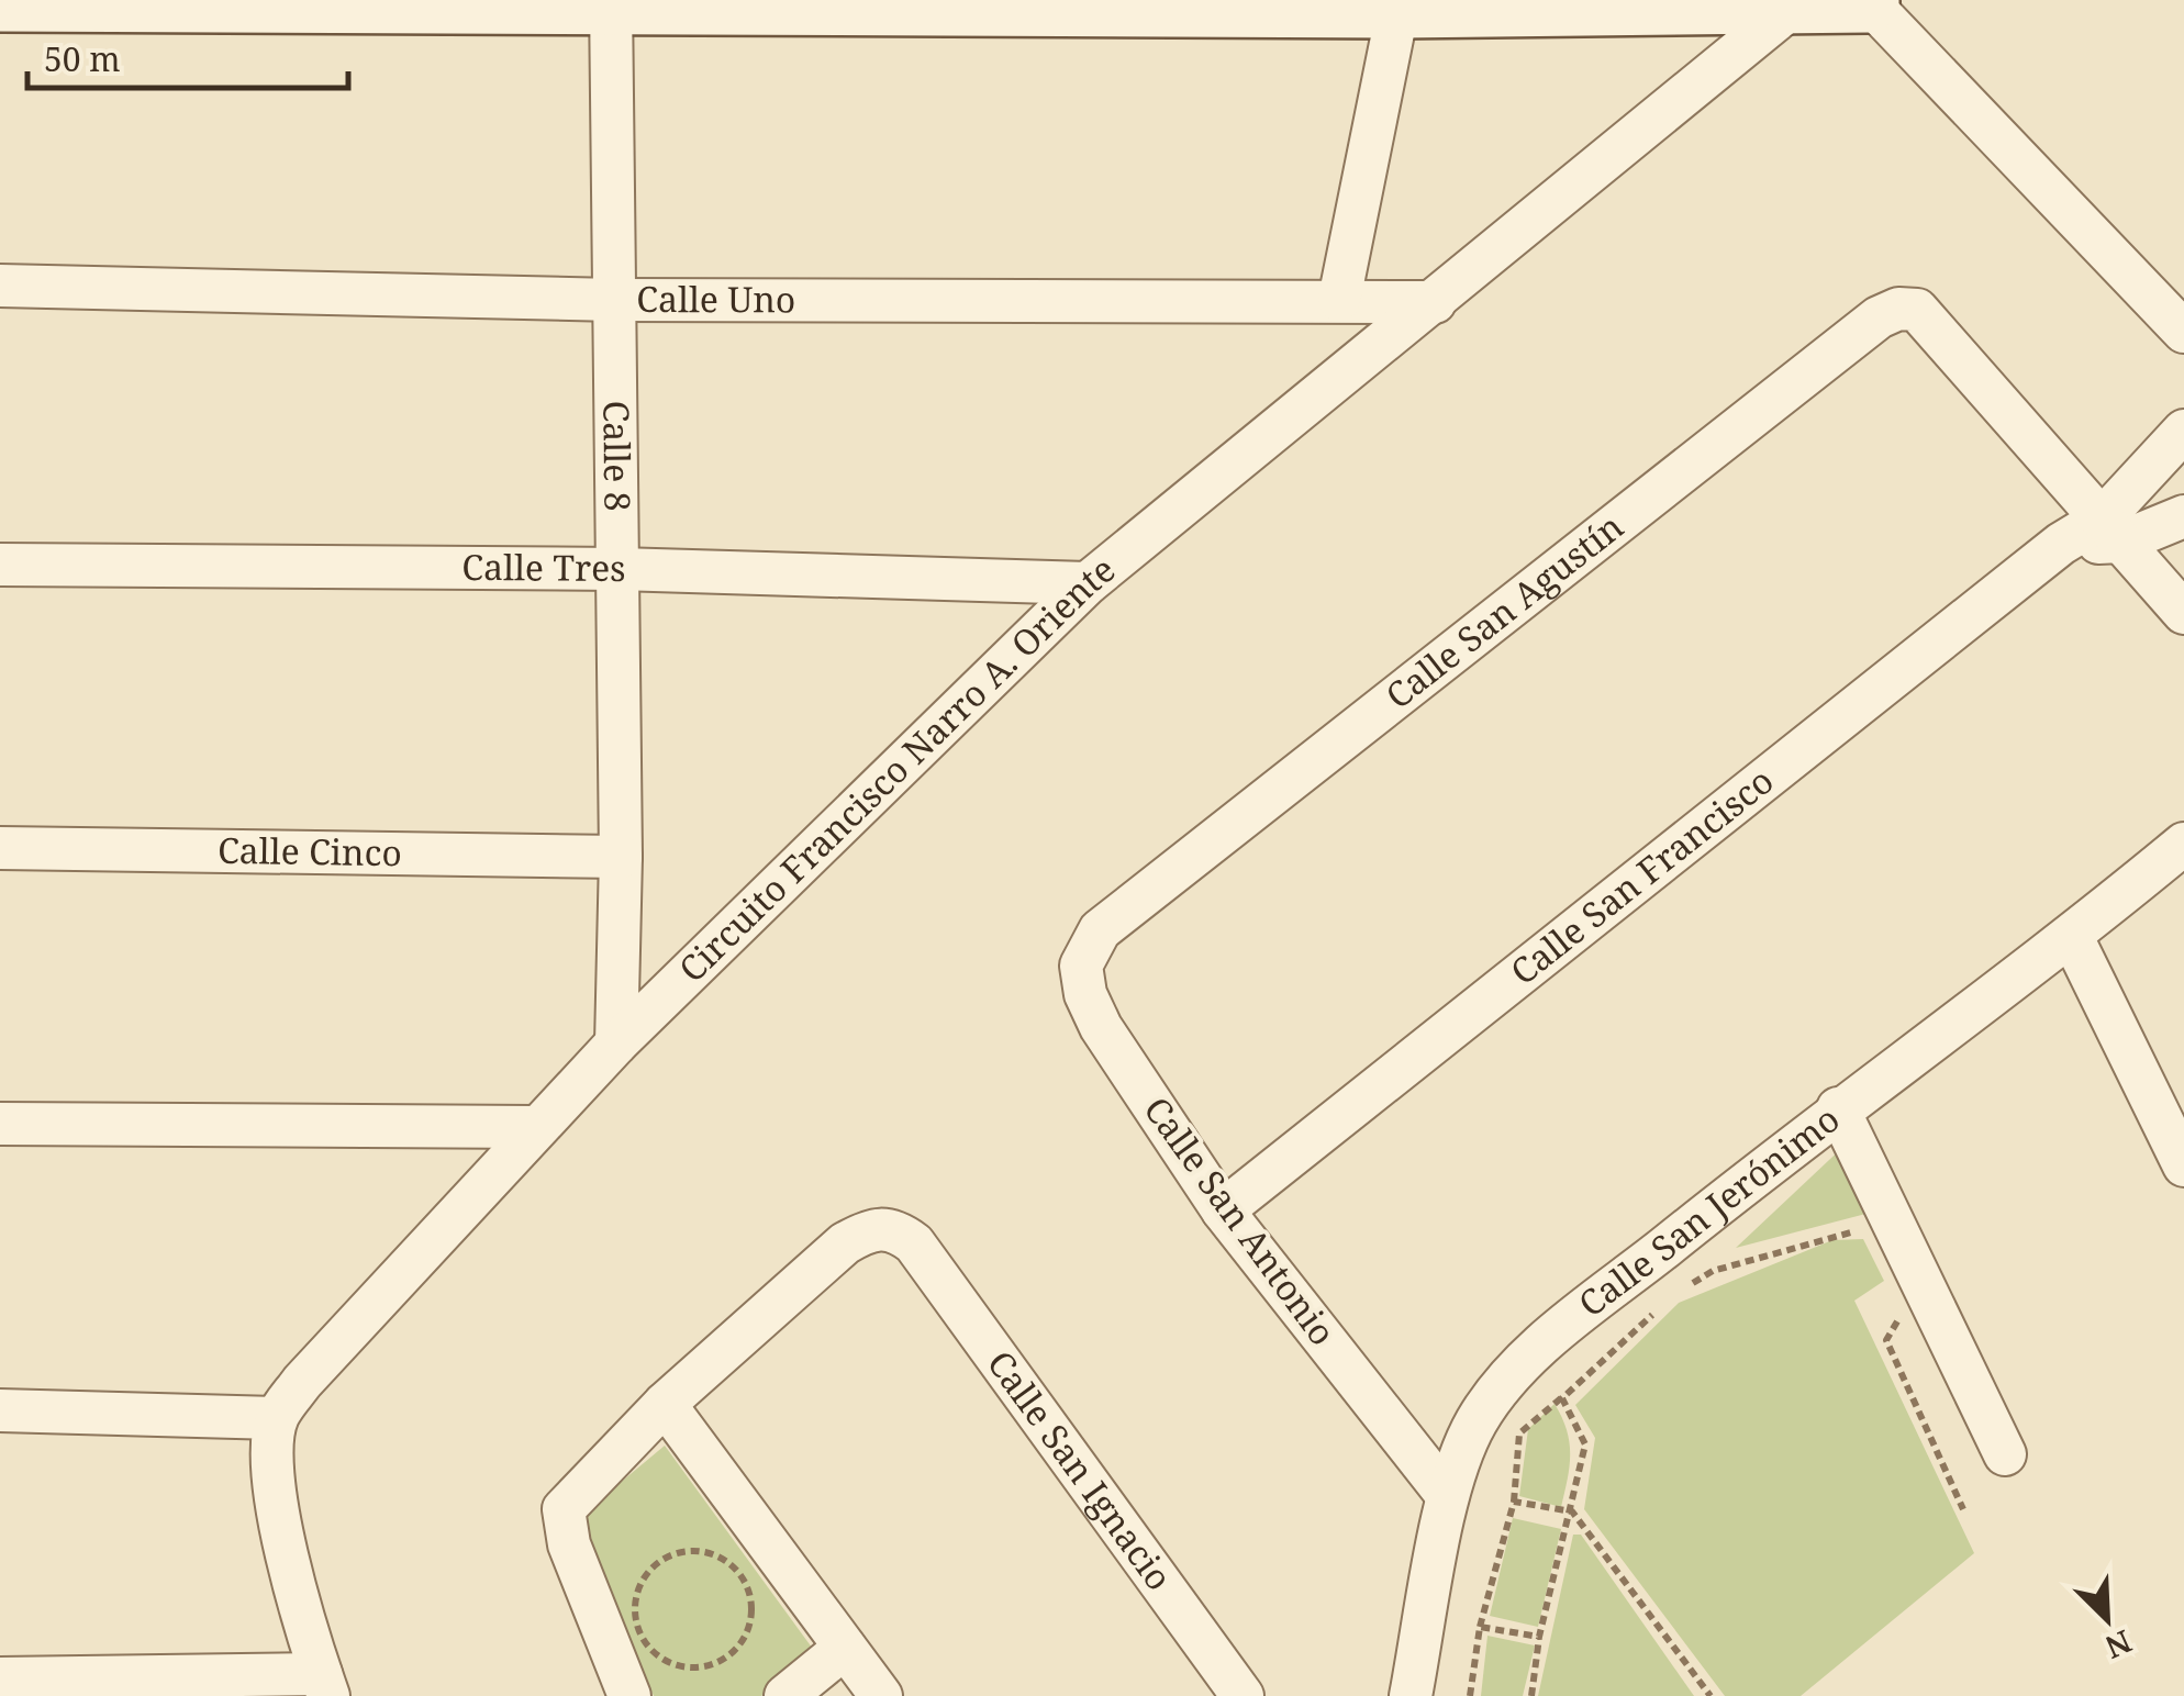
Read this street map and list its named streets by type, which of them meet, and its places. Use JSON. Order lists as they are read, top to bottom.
{
  "streets": {
    "street": [
      "Calle Uno",
      "Calle 8",
      "Calle Tres",
      "Calle San Agustín",
      "Circuito Francisco Narro A. Oriente",
      "Calle Cinco",
      "Calle San Francisco",
      "Calle San Jerónimo",
      "Calle San Antonio",
      "Calle San Ignacio"
    ]
  },
  "crossings": [
    ["Calle Uno", "Calle 8"],
    ["Calle Uno", "Circuito Francisco Narro A. Oriente"],
    ["Calle 8", "Calle Tres"],
    ["Calle 8", "Circuito Francisco Narro A. Oriente"],
    ["Calle 8", "Calle Cinco"],
    ["Calle Tres", "Circuito Francisco Narro A. Oriente"],
    ["Calle San Agustín", "Calle San Francisco"],
    ["Calle San Agustín", "Calle San Antonio"],
    ["Calle San Francisco", "Calle San Antonio"],
    ["Calle San Jerónimo", "Calle San Antonio"]
  ],
  "scale_bar": "50 m",
  "north": "bottom right"
}
